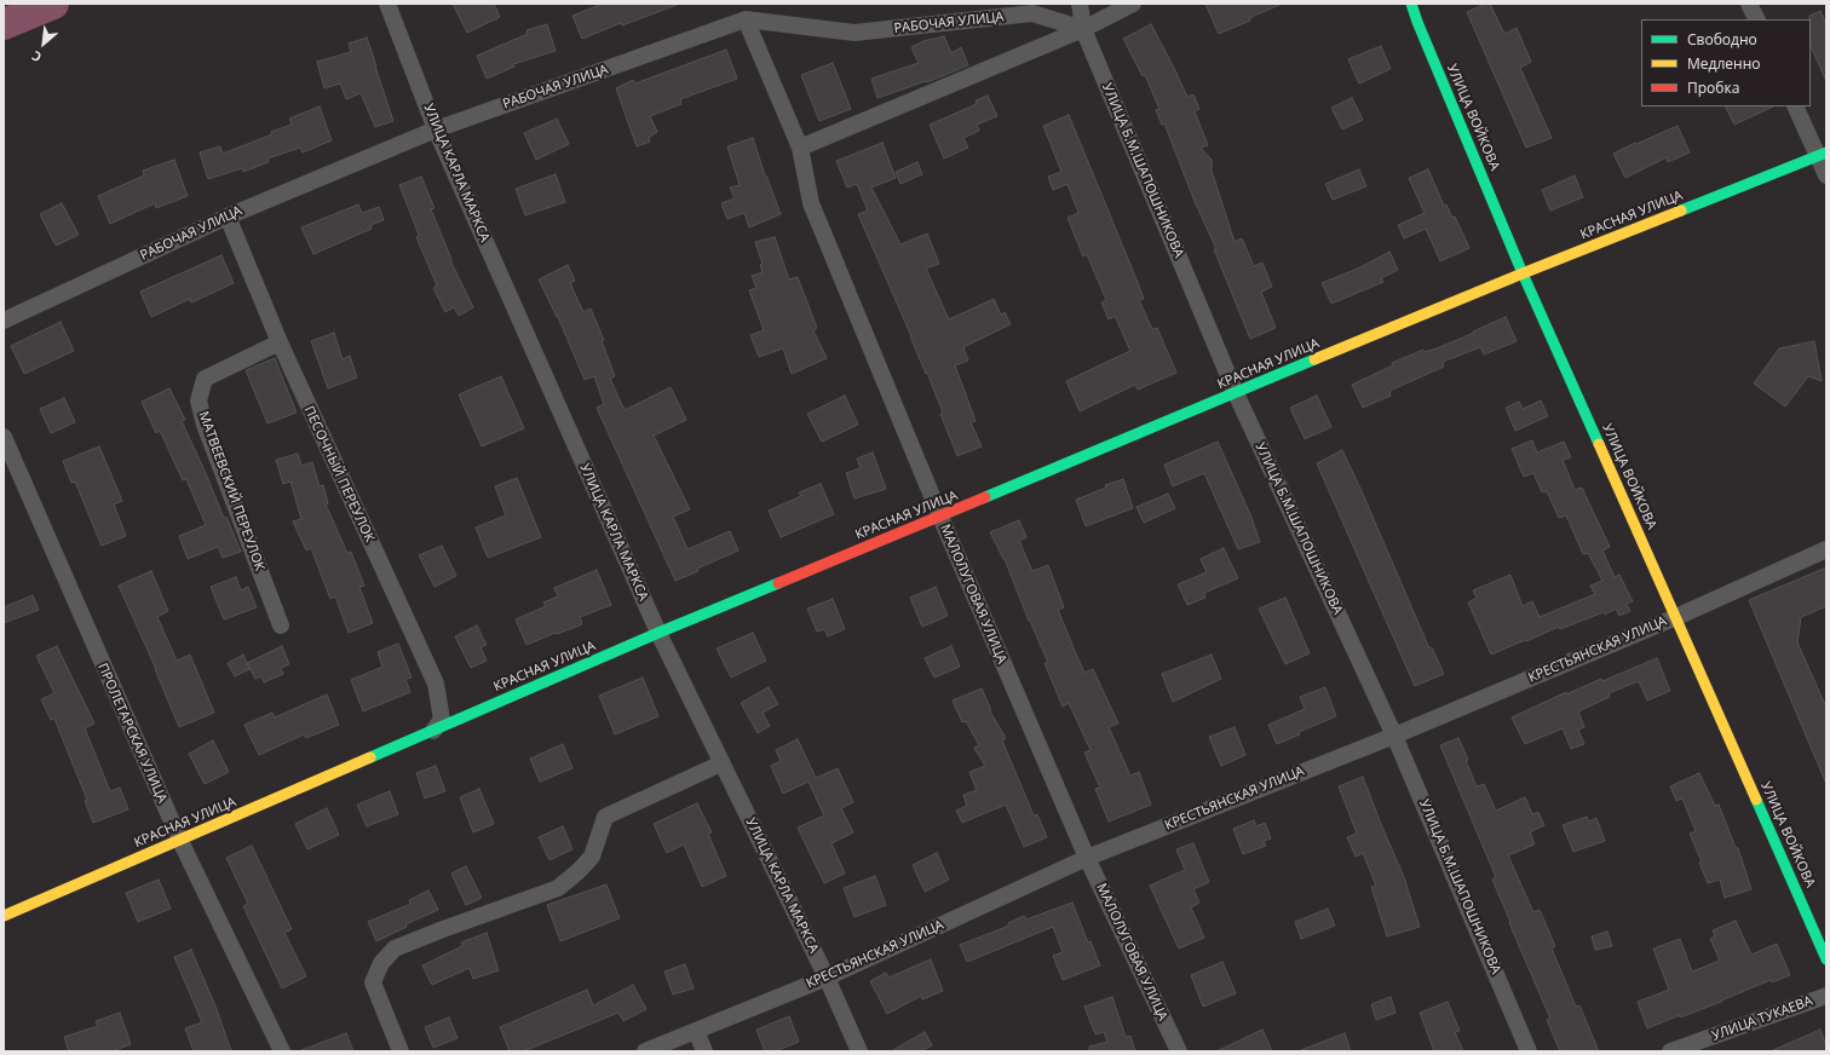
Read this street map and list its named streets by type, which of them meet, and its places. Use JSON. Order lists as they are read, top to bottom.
{
  "streets": {
    "street": [
      "РАБОЧАЯ УЛИЦА",
      "УЛИЦА ВОЙКОВА",
      "УЛИЦА Б.М.ШАПОШНИКОВА",
      "УЛИЦА КАРЛА МАРКСА",
      "КРАСНАЯ УЛИЦА",
      "ПЕСОЧНЫЙ ПЕРЕУЛОК",
      "МАТВЕЕВСКИЙ ПЕРЕУЛОК",
      "МАЛОЛУГОВАЯ УЛИЦА",
      "КРЕСТЬЯНСКАЯ УЛИЦА",
      "ПРОЛЕТАРСКАЯ УЛИЦА",
      "УЛИЦА ТУКАЕВА"
    ]
  },
  "crossings": [
    ["РАБОЧАЯ УЛИЦА", "УЛИЦА Б.М.ШАПОШНИКОВА"],
    ["РАБОЧАЯ УЛИЦА", "УЛИЦА КАРЛА МАРКСА"],
    ["РАБОЧАЯ УЛИЦА", "ПЕСОЧНЫЙ ПЕРЕУЛОК"],
    ["РАБОЧАЯ УЛИЦА", "МАЛОЛУГОВАЯ УЛИЦА"],
    ["УЛИЦА ВОЙКОВА", "КРАСНАЯ УЛИЦА"],
    ["УЛИЦА ВОЙКОВА", "КРЕСТЬЯНСКАЯ УЛИЦА"],
    ["УЛИЦА Б.М.ШАПОШНИКОВА", "КРАСНАЯ УЛИЦА"],
    ["УЛИЦА Б.М.ШАПОШНИКОВА", "КРЕСТЬЯНСКАЯ УЛИЦА"],
    ["УЛИЦА КАРЛА МАРКСА", "КРАСНАЯ УЛИЦА"],
    ["УЛИЦА КАРЛА МАРКСА", "КРЕСТЬЯНСКАЯ УЛИЦА"],
    ["КРАСНАЯ УЛИЦА", "ПЕСОЧНЫЙ ПЕРЕУЛОК"],
    ["КРАСНАЯ УЛИЦА", "МАЛОЛУГОВАЯ УЛИЦА"],
    ["КРАСНАЯ УЛИЦА", "ПРОЛЕТАРСКАЯ УЛИЦА"],
    ["ПЕСОЧНЫЙ ПЕРЕУЛОК", "МАТВЕЕВСКИЙ ПЕРЕУЛОК"],
    ["МАЛОЛУГОВАЯ УЛИЦА", "КРЕСТЬЯНСКАЯ УЛИЦА"]
  ],
  "legend": ["Свободно", "Медленно", "Пробка"],
  "north": "bottom left"
}
